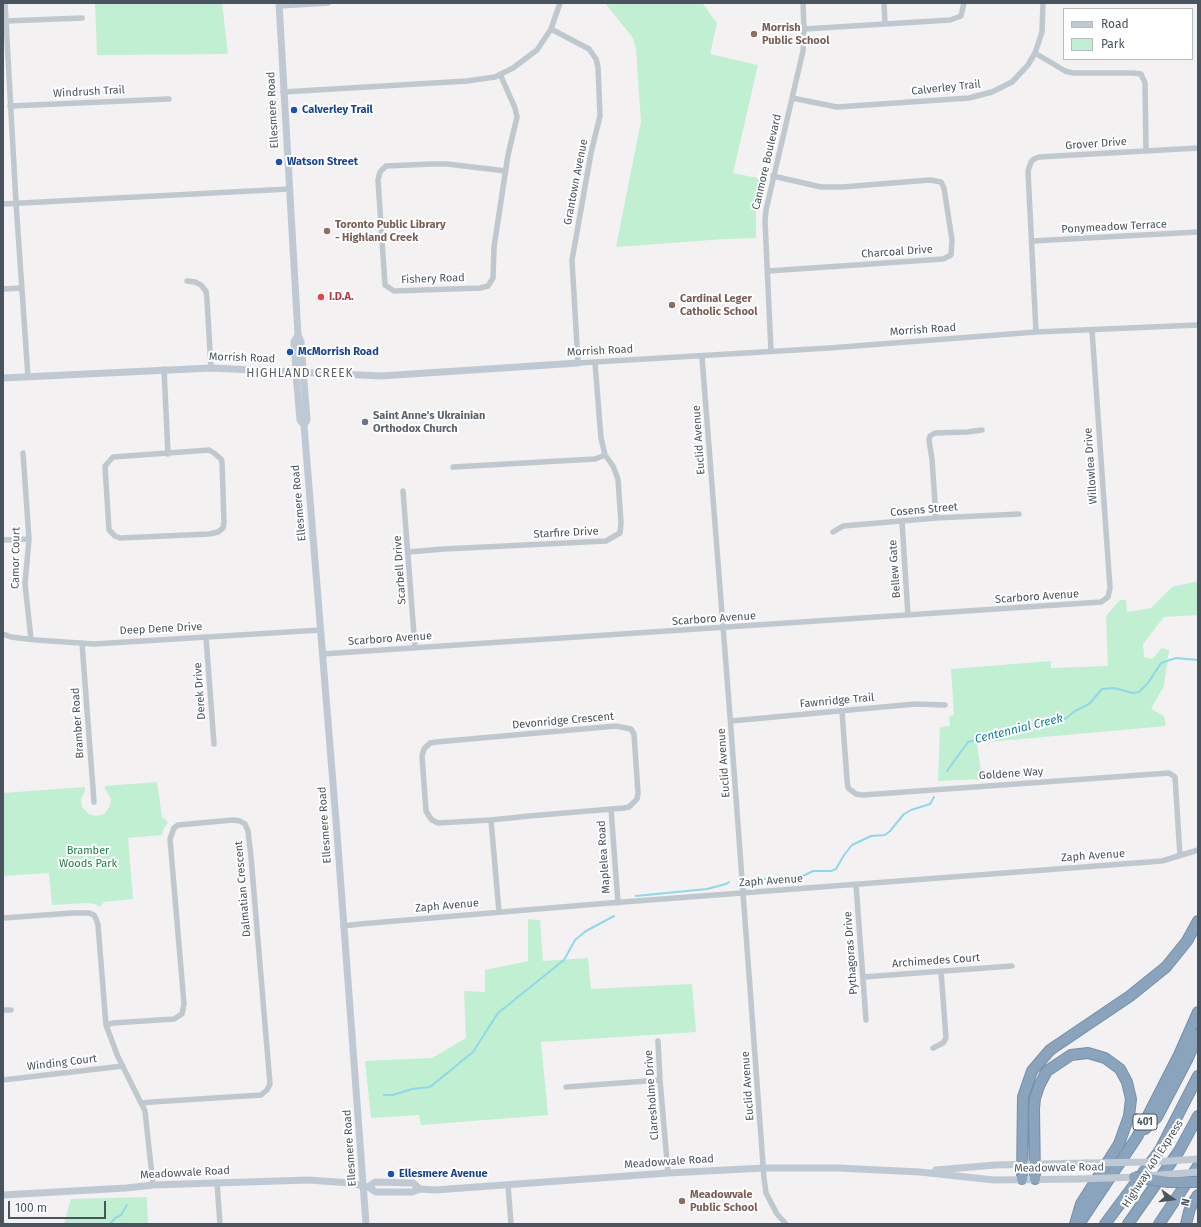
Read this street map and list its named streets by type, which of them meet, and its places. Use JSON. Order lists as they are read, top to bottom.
{
  "streets": {
    "highway": ["401", "Highway 401 Express"],
    "main road": ["Ellesmere Road", "Morrish Road", "Meadowvale Road"],
    "street": [
      "Calverley Trail",
      "Windrush Trail",
      "Grover Drive",
      "Canmore Boulevard",
      "Grantown Avenue",
      "Ponymeadow Terrace",
      "Charcoal Drive",
      "Fishery Road",
      "Euclid Avenue",
      "Willowlea Drive",
      "Cosens Street",
      "Starfire Drive",
      "Camor Court",
      "Bellew Gate",
      "Scarbell Drive",
      "Scarboro Avenue",
      "Deep Dene Drive",
      "Derek Drive",
      "Fawnridge Trail",
      "Devonridge Crescent",
      "Bramber Road",
      "Goldene Way",
      "Zaph Avenue",
      "Maplelea Road",
      "Dalmatian Crescent",
      "Pythagoras Drive",
      "Archimedes Court",
      "Winding Court",
      "Claresholme Drive"
    ]
  },
  "crossings": [
    ["Calverley Trail", "Canmore Boulevard"],
    ["Ellesmere Road", "Morrish Road"],
    ["Ellesmere Road", "Scarboro Avenue"],
    ["Ellesmere Road", "Deep Dene Drive"],
    ["Ellesmere Road", "Zaph Avenue"],
    ["Ellesmere Road", "Meadowvale Road"],
    ["Grover Drive", "Ponymeadow Terrace"],
    ["Grover Drive", "Morrish Road"],
    ["Canmore Boulevard", "Charcoal Drive"],
    ["Canmore Boulevard", "Morrish Road"],
    ["Grantown Avenue", "Morrish Road"],
    ["Morrish Road", "Euclid Avenue"],
    ["Morrish Road", "Willowlea Drive"],
    ["Morrish Road", "Starfire Drive"],
    ["Euclid Avenue", "Scarboro Avenue"],
    ["Euclid Avenue", "Fawnridge Trail"],
    ["Euclid Avenue", "Zaph Avenue"],
    ["Euclid Avenue", "Meadowvale Road"],
    ["Willowlea Drive", "Scarboro Avenue"],
    ["Cosens Street", "Bellew Gate"],
    ["Starfire Drive", "Scarbell Drive"],
    ["Camor Court", "Deep Dene Drive"],
    ["Bellew Gate", "Scarboro Avenue"],
    ["Scarbell Drive", "Scarboro Avenue"],
    ["Deep Dene Drive", "Derek Drive"],
    ["Deep Dene Drive", "Bramber Road"],
    ["Fawnridge Trail", "Goldene Way"],
    ["Devonridge Crescent", "Maplelea Road"],
    ["Goldene Way", "Zaph Avenue"],
    ["Zaph Avenue", "Maplelea Road"],
    ["Zaph Avenue", "Pythagoras Drive"],
    ["Pythagoras Drive", "Archimedes Court"],
    ["Claresholme Drive", "Meadowvale Road"]
  ],
  "districts": ["HIGHLAND CREEK"],
  "water": ["Centennial Creek"],
  "parks": ["Bramber Woods Park"],
  "places": [
    "Morrish Public School",
    "Calverley Trail",
    "Watson Street",
    "Toronto Public Library - Highland Creek",
    "I.D.A.",
    "Cardinal Leger Catholic School",
    "McMorrish Road",
    "Saint Anne’s Ukrainian Orthodox Church",
    "Ellesmere Avenue",
    "Meadowvale Public School"
  ],
  "legend": ["Road", "Park"],
  "scale_bar": "100 m",
  "north": "right"
}
